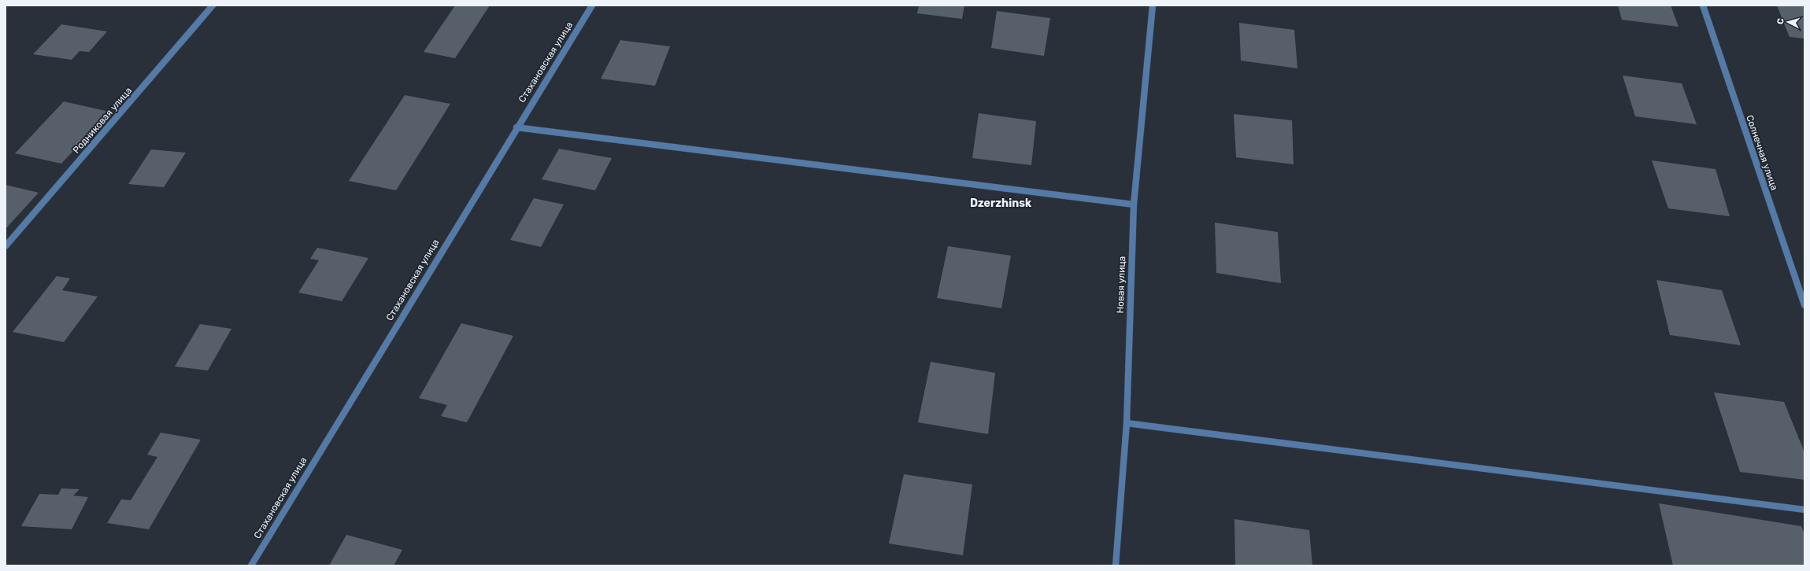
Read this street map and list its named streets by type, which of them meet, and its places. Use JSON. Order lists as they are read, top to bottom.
{
  "streets": {
    "street": [
      "Стахановская улица",
      "Родниковая улица",
      "Солнечная улица",
      "Новая улица"
    ]
  },
  "districts": ["Dzerzhinsk"],
  "north": "left"
}
